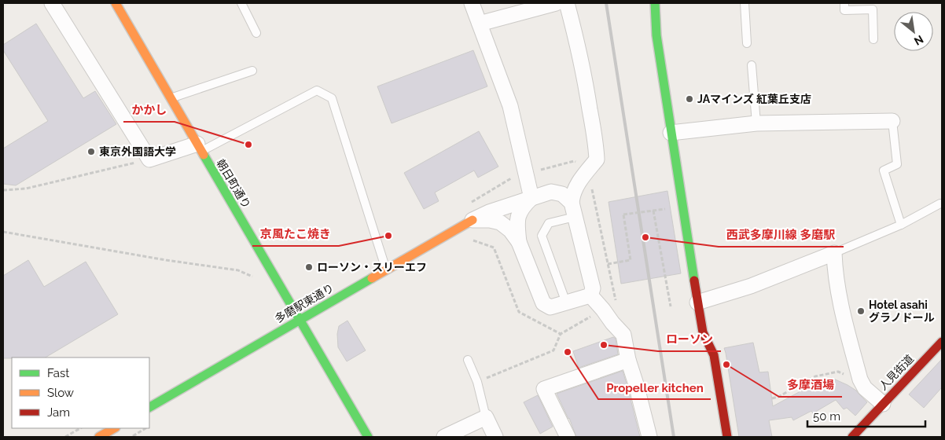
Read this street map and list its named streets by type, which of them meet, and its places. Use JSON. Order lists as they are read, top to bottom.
{
  "streets": {
    "street": ["朝日町通り", "多磨駅東通り", "人見街道"]
  },
  "crossings": [
    ["朝日町通り", "多磨駅東通り"]
  ],
  "places": [
    "JAマインズ 紅葉丘支店",
    "かかし",
    "東京外国語大学",
    "京風たこ焼き",
    "西武多摩川線 多磨駅",
    "ローソン・スリーエフ",
    "Hotel asahi グラノドール",
    "ローソン",
    "Propeller kitchen",
    "多摩酒場"
  ],
  "legend": ["Fast", "Slow", "Jam"],
  "scale_bar": "50 m",
  "north": "bottom right"
}
